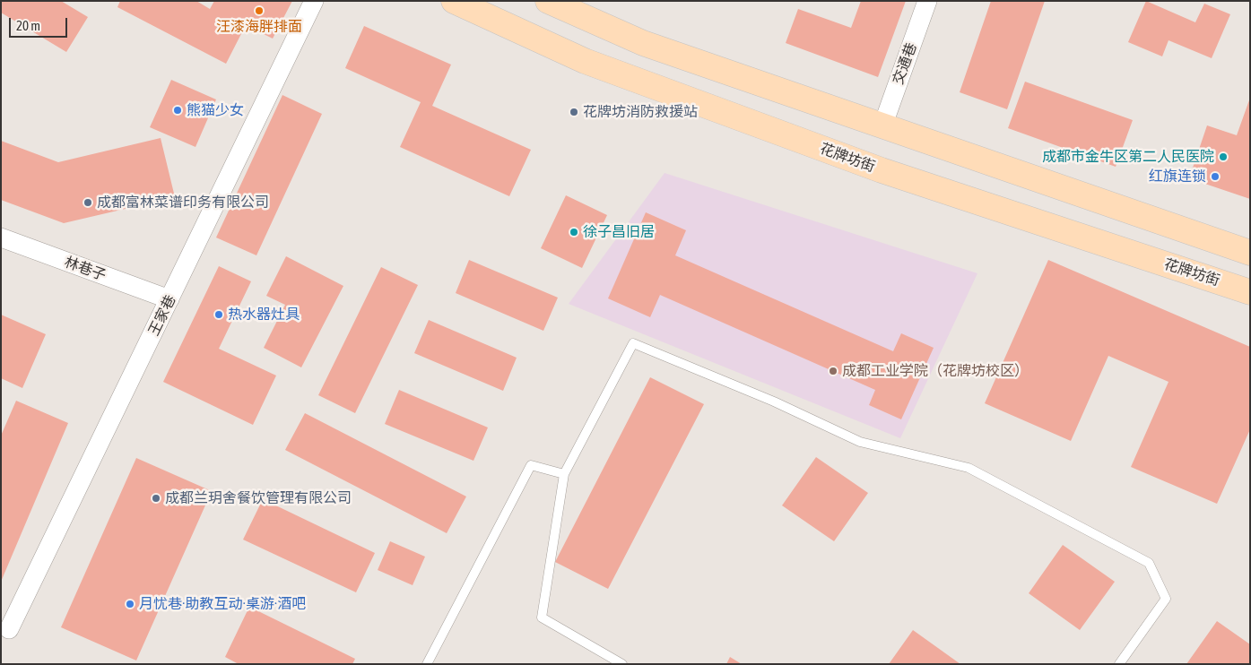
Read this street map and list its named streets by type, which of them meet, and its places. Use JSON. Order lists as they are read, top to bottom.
{
  "streets": {
    "main road": ["花牌坊街"],
    "street": ["交通巷", "林巷子", "王家巷"]
  },
  "crossings": [
    ["林巷子", "王家巷"]
  ],
  "places": [
    "汪漆海胖排面",
    "熊猫少女",
    "花牌坊消防救援站",
    "成都市金牛区第二人民医院",
    "红旗连锁",
    "成都富林菜谱印务有限公司",
    "徐子昌旧居",
    "热水器灶具",
    "成都工业学院（花牌坊校区）",
    "成都兰玥舍餐饮管理有限公司",
    "月忧巷·助教互动·桌游·酒吧"
  ],
  "scale_bar": "20 m"
}
